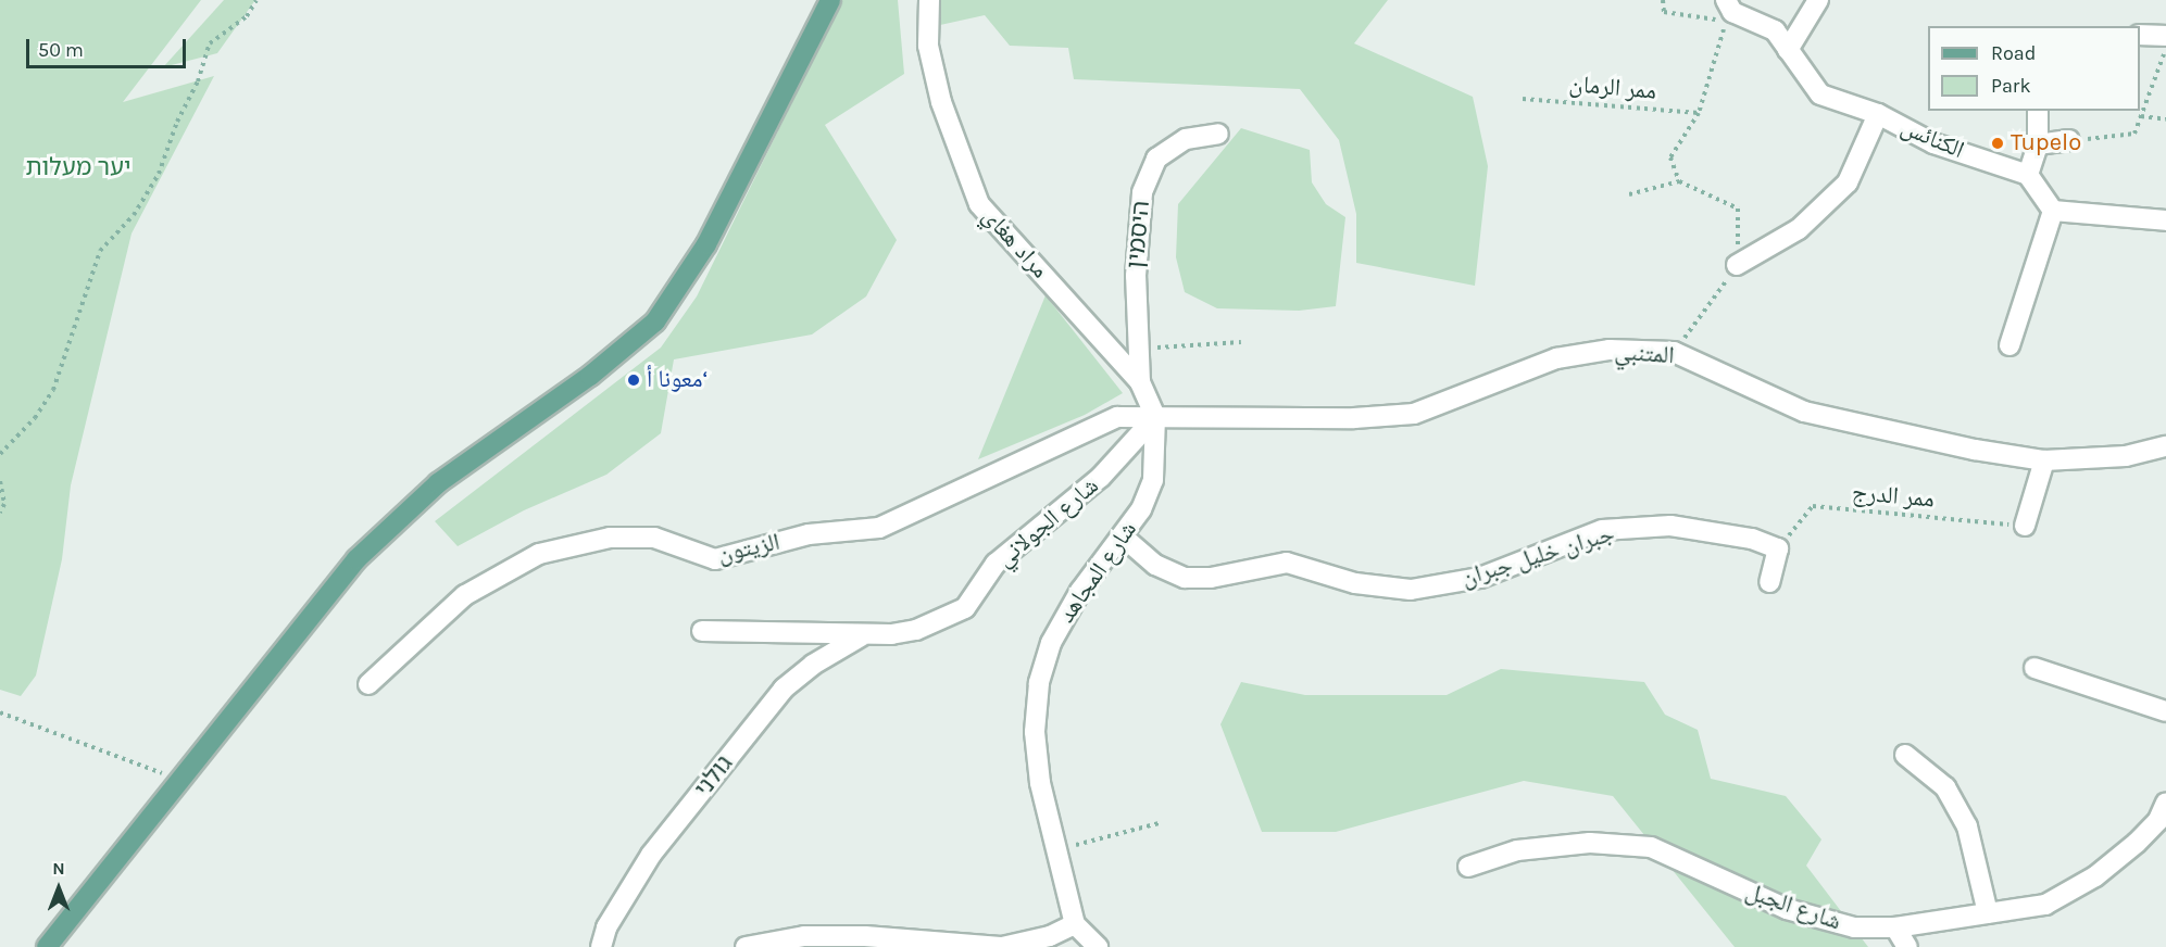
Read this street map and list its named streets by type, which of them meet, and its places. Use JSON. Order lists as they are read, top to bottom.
{
  "streets": {
    "street": [
      "الكنائس",
      "היסמין",
      "مراد هغاي",
      "المتنبي",
      "شارع الجولاني",
      "الزيتون",
      "جبران خليل جبران",
      "شارع المجاهد",
      "גולני",
      "شارع الجبل"
    ],
    "path": ["ممر الرمان", "ممر الدرج"]
  },
  "crossings": [
    ["היסמין", "مراد هغاي"],
    ["مراد هغاي", "المتنبي"],
    ["مراد هغاي", "شارع الجولاني"],
    ["مراد هغاي", "الزيتون"],
    ["مراد هغاي", "شارع المجاهد"],
    ["المتنبي", "شارع الجولاني"],
    ["المتنبي", "الزيتون"],
    ["المتنبي", "شارع المجاهد"],
    ["ممر الدرج", "جبران خليل جبران"],
    ["شارع الجولاني", "الزيتون"],
    ["شارع الجولاني", "شارع المجاهد"],
    ["شارع الجولاني", "גולני"],
    ["الزيتون", "شارع المجاهد"],
    ["جبران خليل جبران", "شارع المجاهد"]
  ],
  "parks": ["יער מעלות"],
  "places": ["Tupelo", "معونا أ‘"],
  "legend": ["Road", "Park"],
  "scale_bar": "50 m",
  "north": "top"
}
